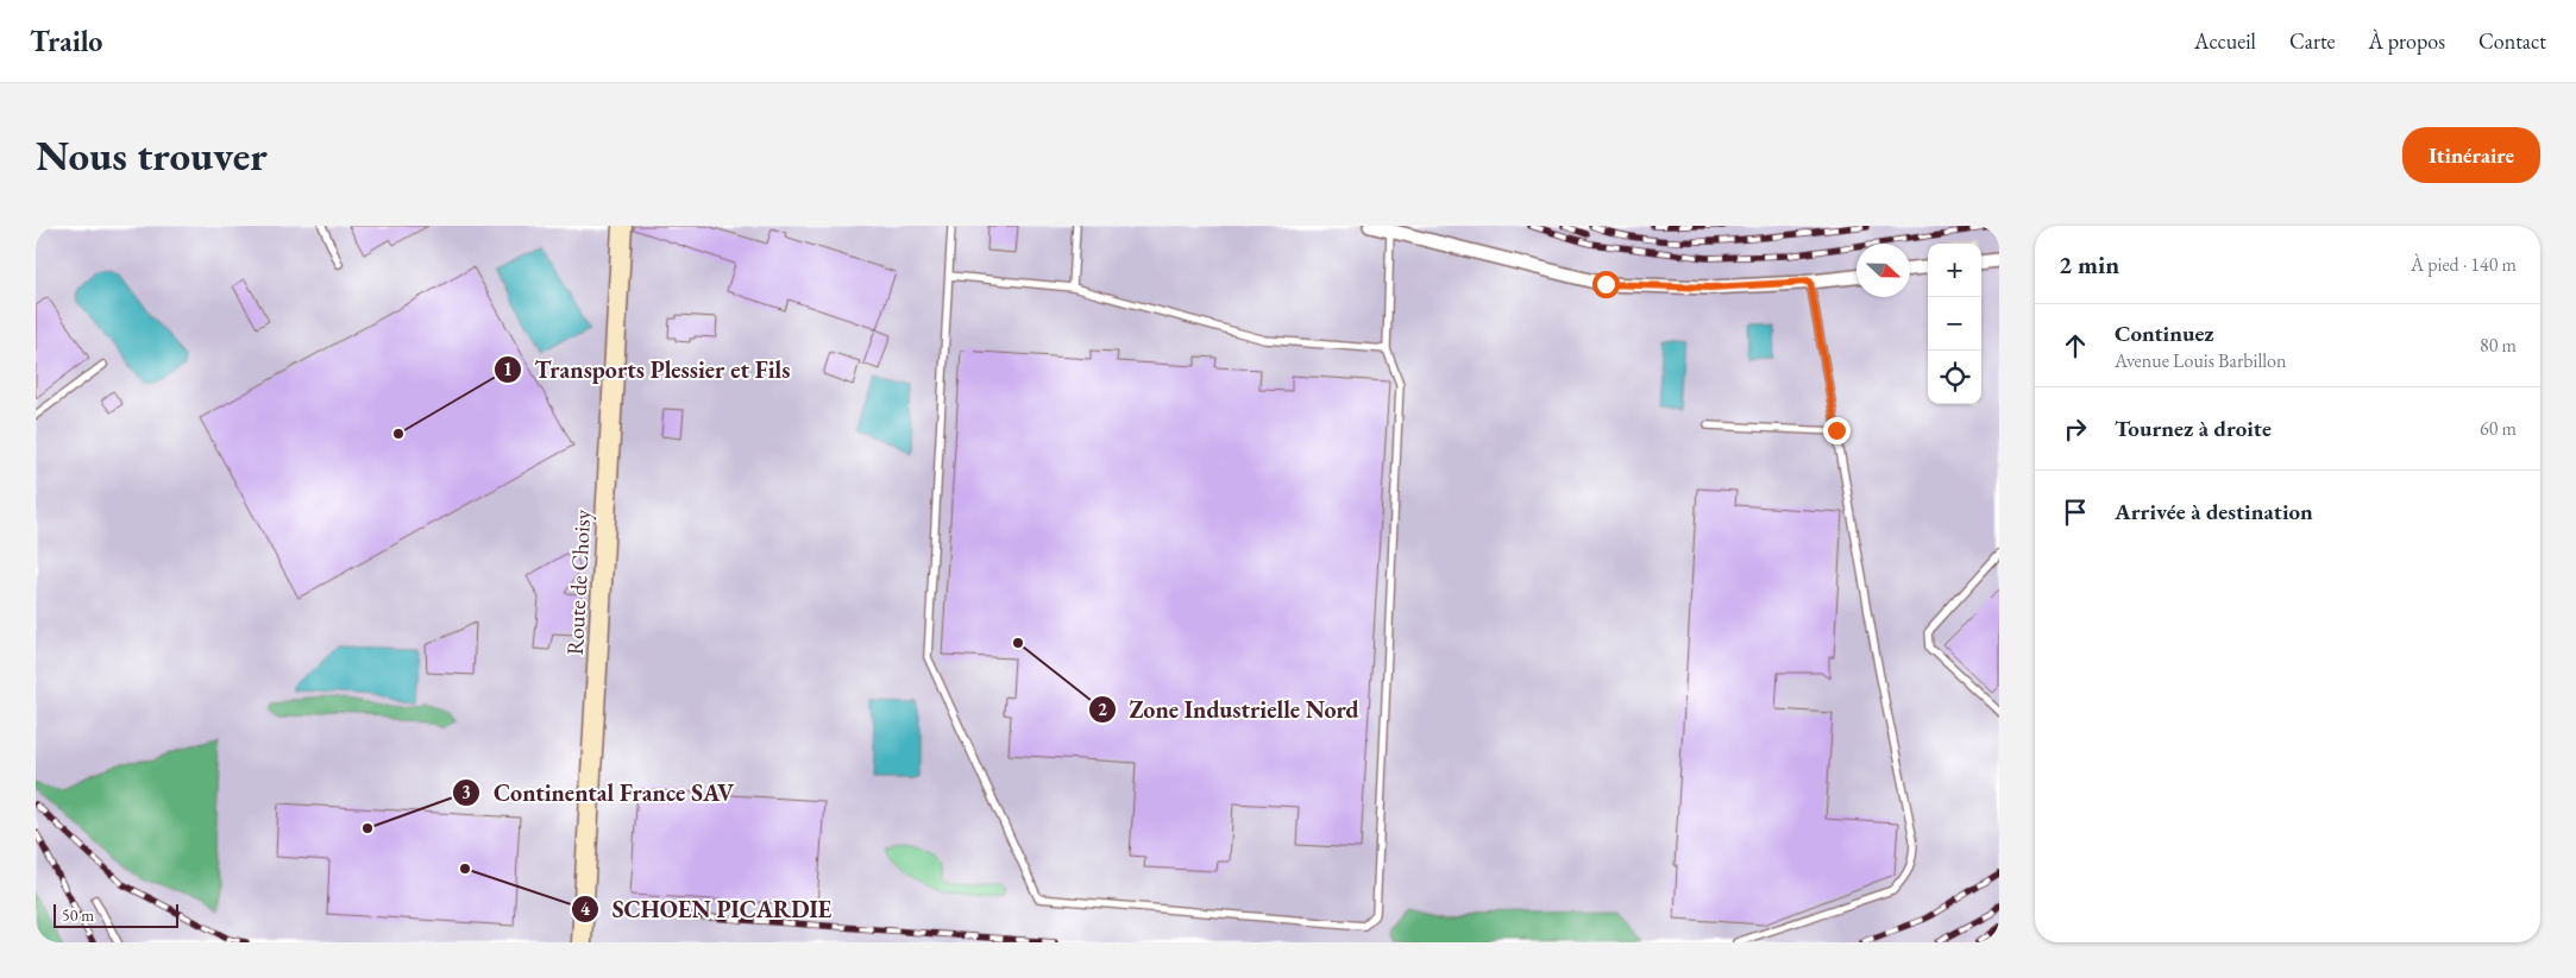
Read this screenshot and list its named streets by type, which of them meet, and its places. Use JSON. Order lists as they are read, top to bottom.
{
  "streets": {
    "street": ["Route de Choisy"]
  },
  "places": [
    "Transports Plessier et Fils",
    "Zone Industrielle Nord",
    "Continental France SAV",
    "SCHOEN PICARDIE"
  ],
  "scale_bar": "50 m",
  "north": "right",
  "page": {
    "header": "Trailo",
    "nav": [
      "Accueil",
      "Carte",
      "À propos",
      "Contact"
    ],
    "buttons": "Itinéraire",
    "title": "Nous trouver",
    "heading": ["2 min", "À pied · 140 m"],
    "map_buttons": ["+", "−"],
    "list": [
      ["Continuez", "Avenue Louis Barbillon", "80 m"],
      ["Tournez à droite", "60 m"],
      "Arrivée à destination"
    ],
    "scale": "50 m"
  }
}
